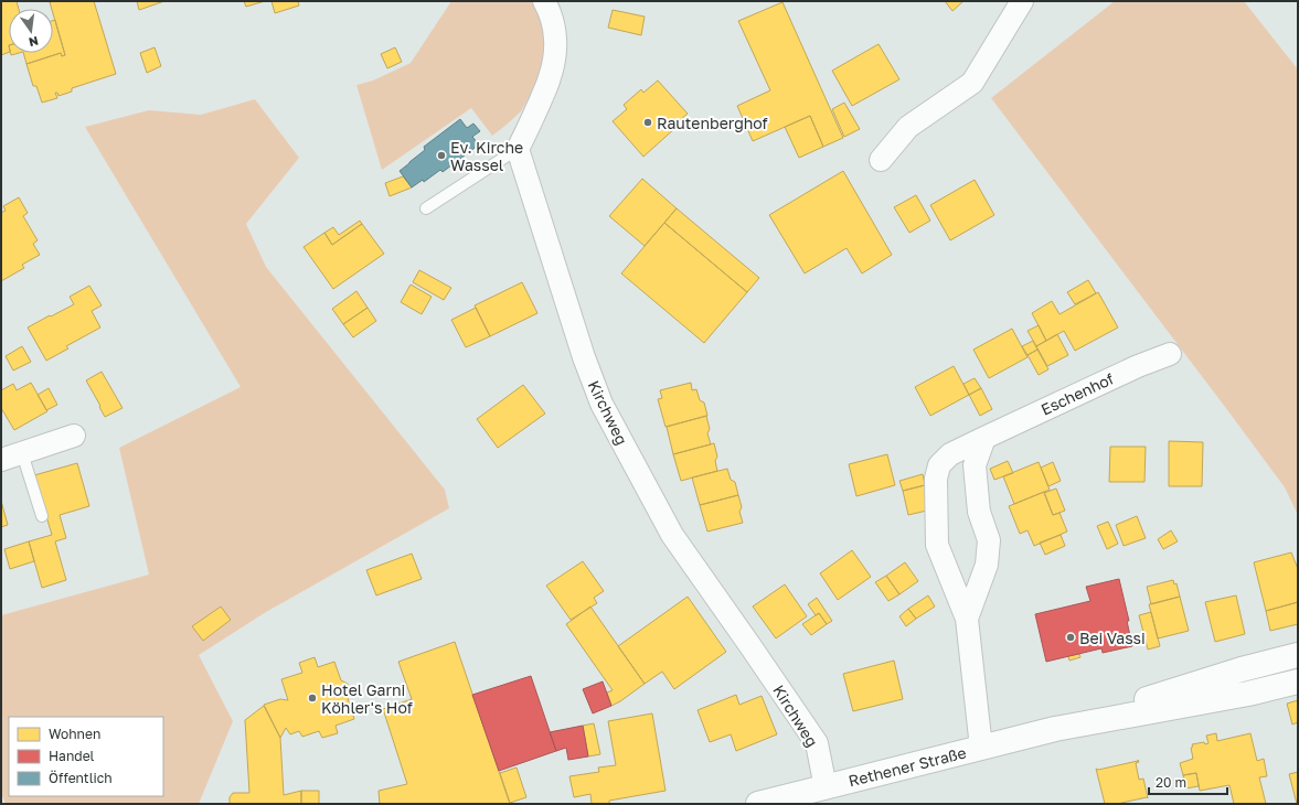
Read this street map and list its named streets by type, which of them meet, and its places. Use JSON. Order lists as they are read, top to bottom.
{
  "streets": {
    "main road": ["Rethener Straße"],
    "street": ["Eschenhof", "Kirchweg"]
  },
  "crossings": [
    ["Eschenhof", "Rethener Straße"],
    ["Kirchweg", "Rethener Straße"]
  ],
  "places": [
    "Rautenberghof",
    "Ev. Kirche Wassel",
    "Bei Vassi",
    "Hotel Garni Köhler's Hof"
  ],
  "legend": ["Wohnen", "Handel", "Öffentlich"],
  "scale_bar": "20 m",
  "north": "bottom"
}
